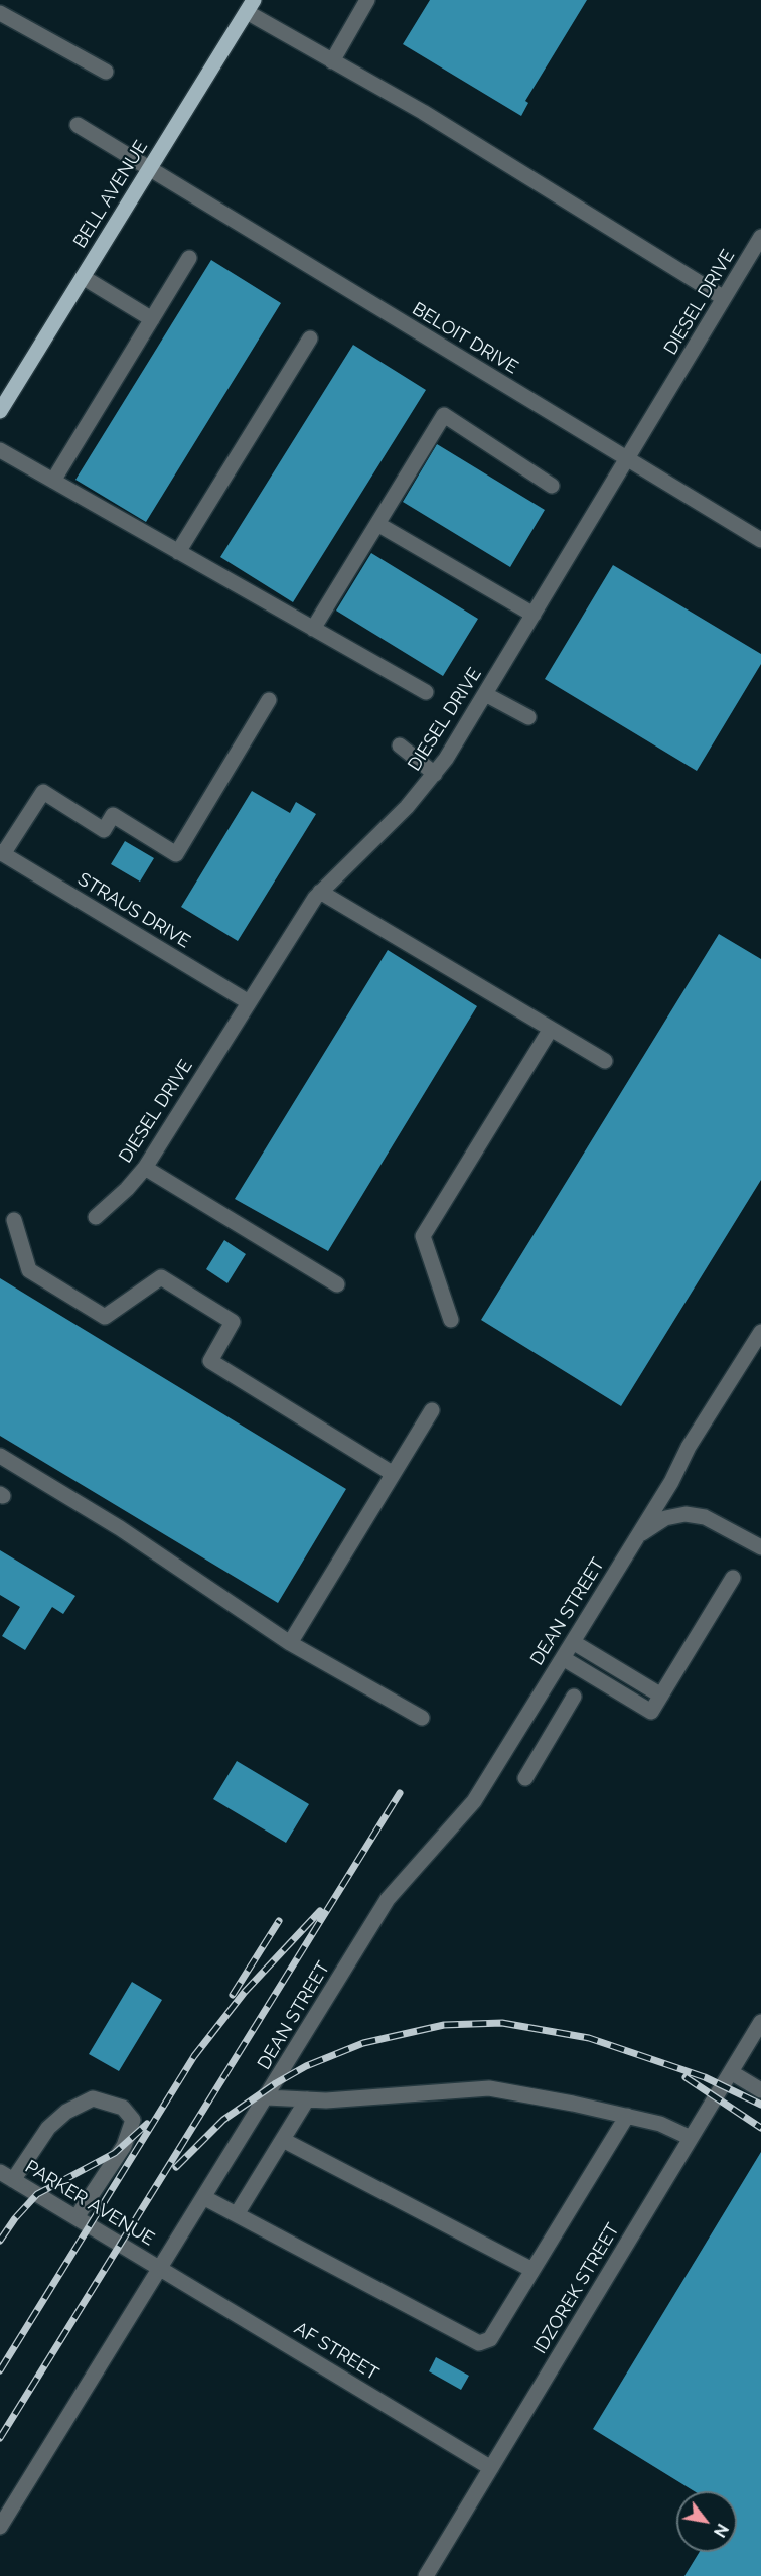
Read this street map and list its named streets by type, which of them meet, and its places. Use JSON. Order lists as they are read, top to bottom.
{
  "streets": {
    "main road": ["BELL AVENUE"],
    "street": [
      "DIESEL DRIVE",
      "BELOIT DRIVE",
      "STRAUS DRIVE",
      "DEAN STREET",
      "PARKER AVENUE",
      "IDZOREK STREET",
      "AF STREET"
    ]
  },
  "crossings": [
    ["BELL AVENUE", "BELOIT DRIVE"],
    ["DIESEL DRIVE", "BELOIT DRIVE"],
    ["DIESEL DRIVE", "STRAUS DRIVE"],
    ["DEAN STREET", "PARKER AVENUE"],
    ["DEAN STREET", "AF STREET"],
    ["PARKER AVENUE", "AF STREET"],
    ["IDZOREK STREET", "AF STREET"]
  ],
  "north": "bottom right"
}
